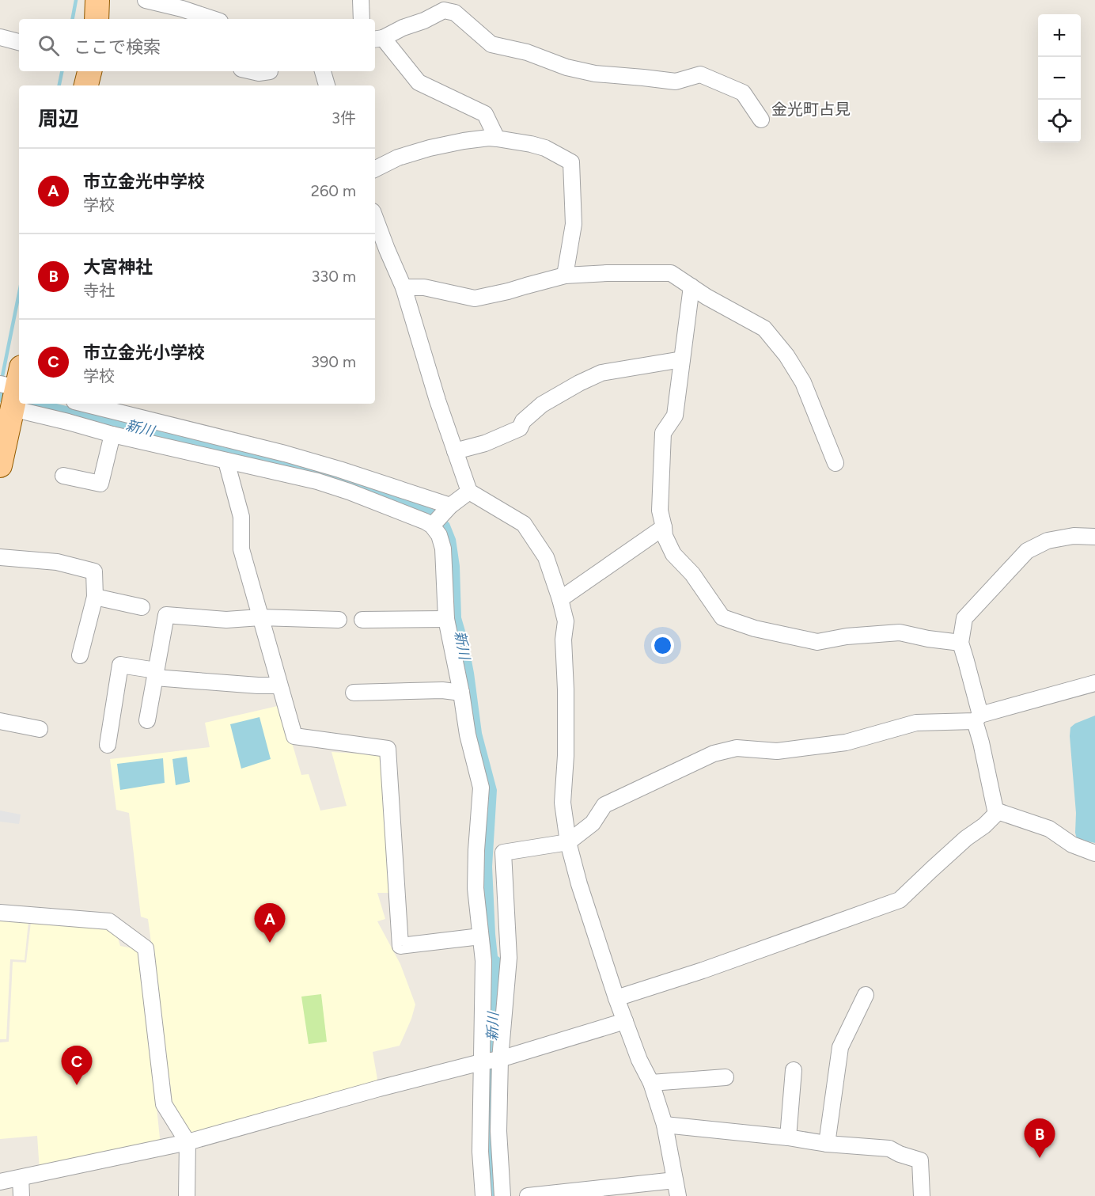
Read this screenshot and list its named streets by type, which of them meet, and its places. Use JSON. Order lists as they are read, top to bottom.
{
  "districts": ["金光町占見"],
  "water": ["新川"],
  "page": {
    "map_buttons": ["+", "−"],
    "search": "ここで検索",
    "heading": ["周辺", "3件"],
    "list": [
      {
        "mark": "A",
        "name": "市立金光中学校",
        "note": "学校",
        "value": "260 m"
      },
      {
        "mark": "B",
        "name": "大宮神社",
        "note": "寺社",
        "value": "330 m"
      },
      {
        "mark": "C",
        "name": "市立金光小学校",
        "note": "学校",
        "value": "390 m"
      }
    ],
    "pins": ["A", "C", "B"]
  }
}
